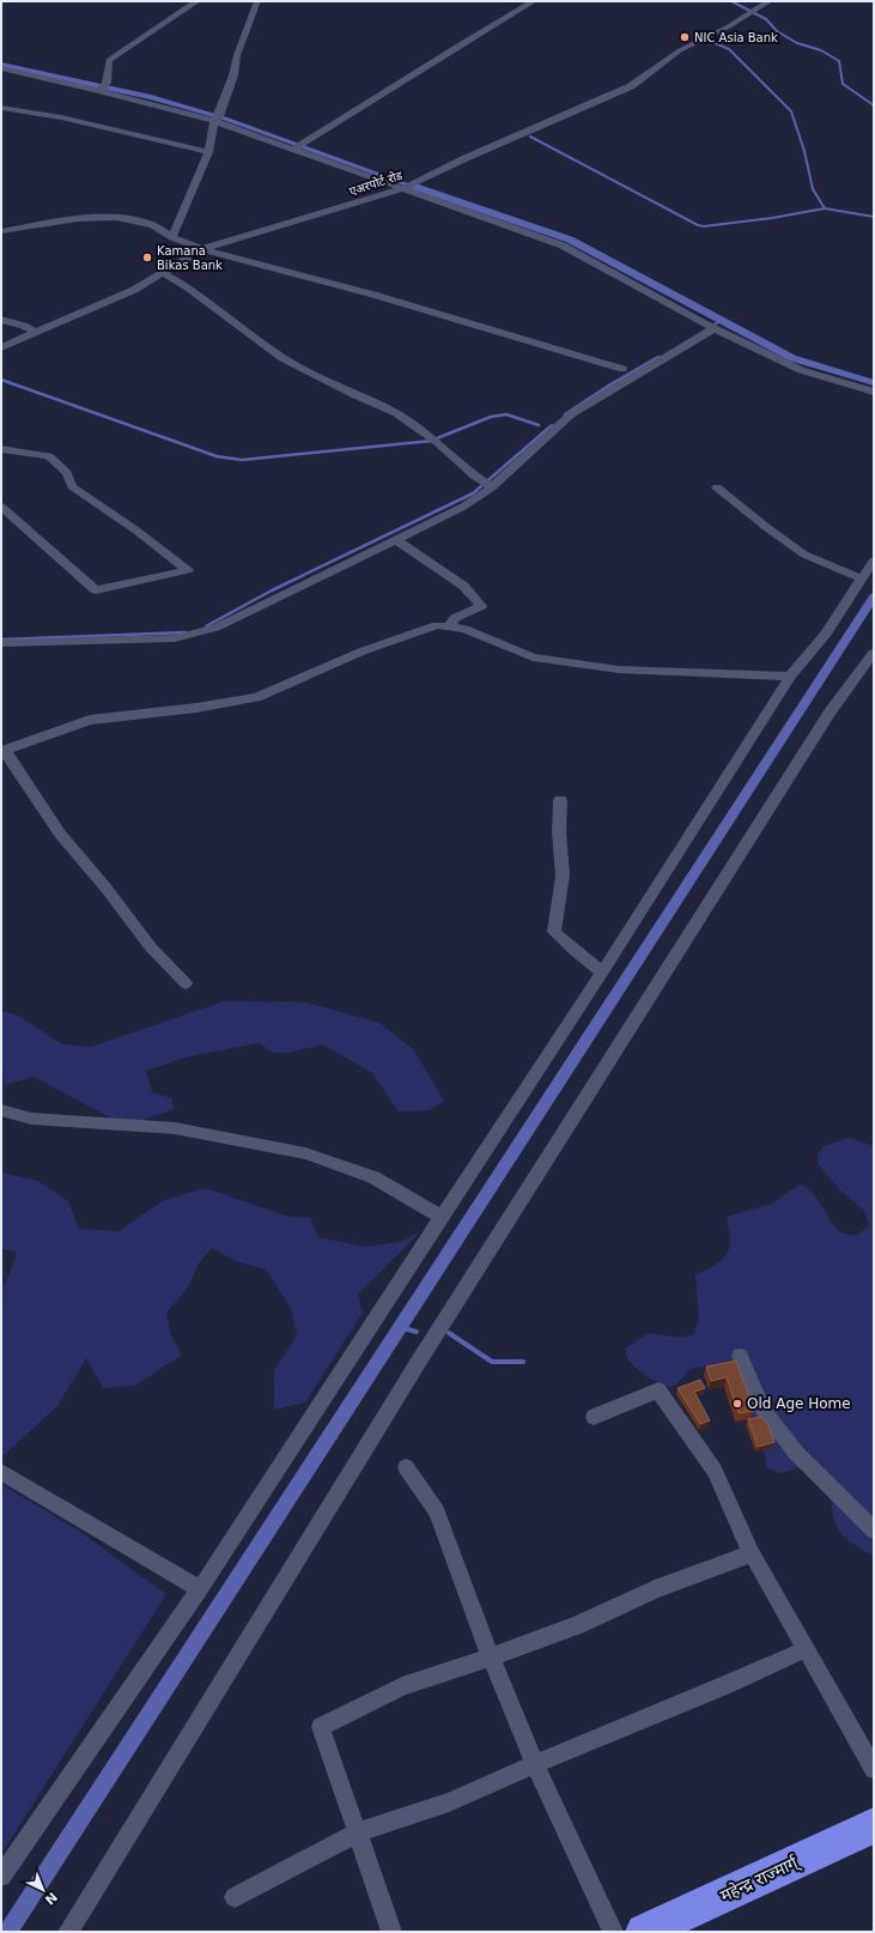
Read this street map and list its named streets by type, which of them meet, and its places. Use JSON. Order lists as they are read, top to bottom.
{
  "streets": {
    "highway": ["महेन्द्र राज्मार्ग्"],
    "street": ["एअरपोर्ट रोड"]
  },
  "places": ["NIC Asia Bank", "Kamana Bikas Bank", "Old Age Home"],
  "north": "bottom right"
}
